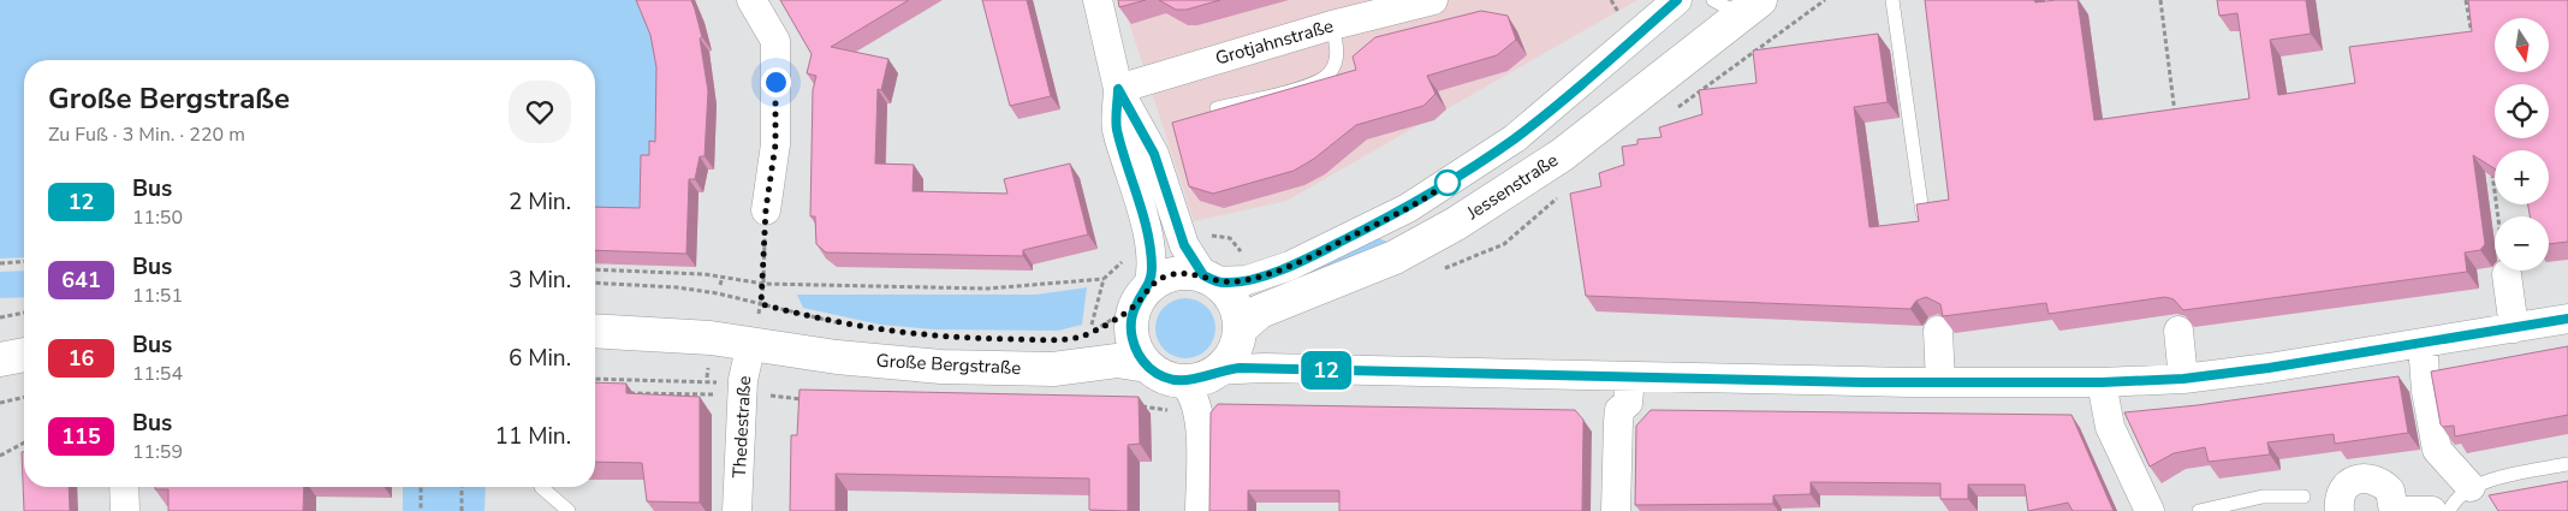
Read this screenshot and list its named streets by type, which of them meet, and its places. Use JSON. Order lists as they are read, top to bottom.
{
  "streets": {
    "street": [
      "Grotjahnstraße",
      "Jessenstraße",
      "Große Bergstraße",
      "Thedestraße"
    ]
  },
  "crossings": [
    ["Jessenstraße", "Große Bergstraße"],
    ["Große Bergstraße", "Thedestraße"]
  ],
  "lines": ["bus line 12"],
  "north": "bottom",
  "page": {
    "on_map": "12",
    "map_buttons": ["+", "−"],
    "heading": ["Große Bergstraße", "Zu Fuß · 3 Min. · 220 m"],
    "list": [
      {
        "mark": "12",
        "name": "Bus",
        "note": "11:50",
        "value": "2 Min."
      },
      {
        "mark": "641",
        "name": "Bus",
        "note": "11:51",
        "value": "3 Min."
      },
      {
        "mark": "16",
        "name": "Bus",
        "note": "11:54",
        "value": "6 Min."
      },
      {
        "mark": "115",
        "name": "Bus",
        "note": "11:59",
        "value": "11 Min."
      }
    ]
  }
}
